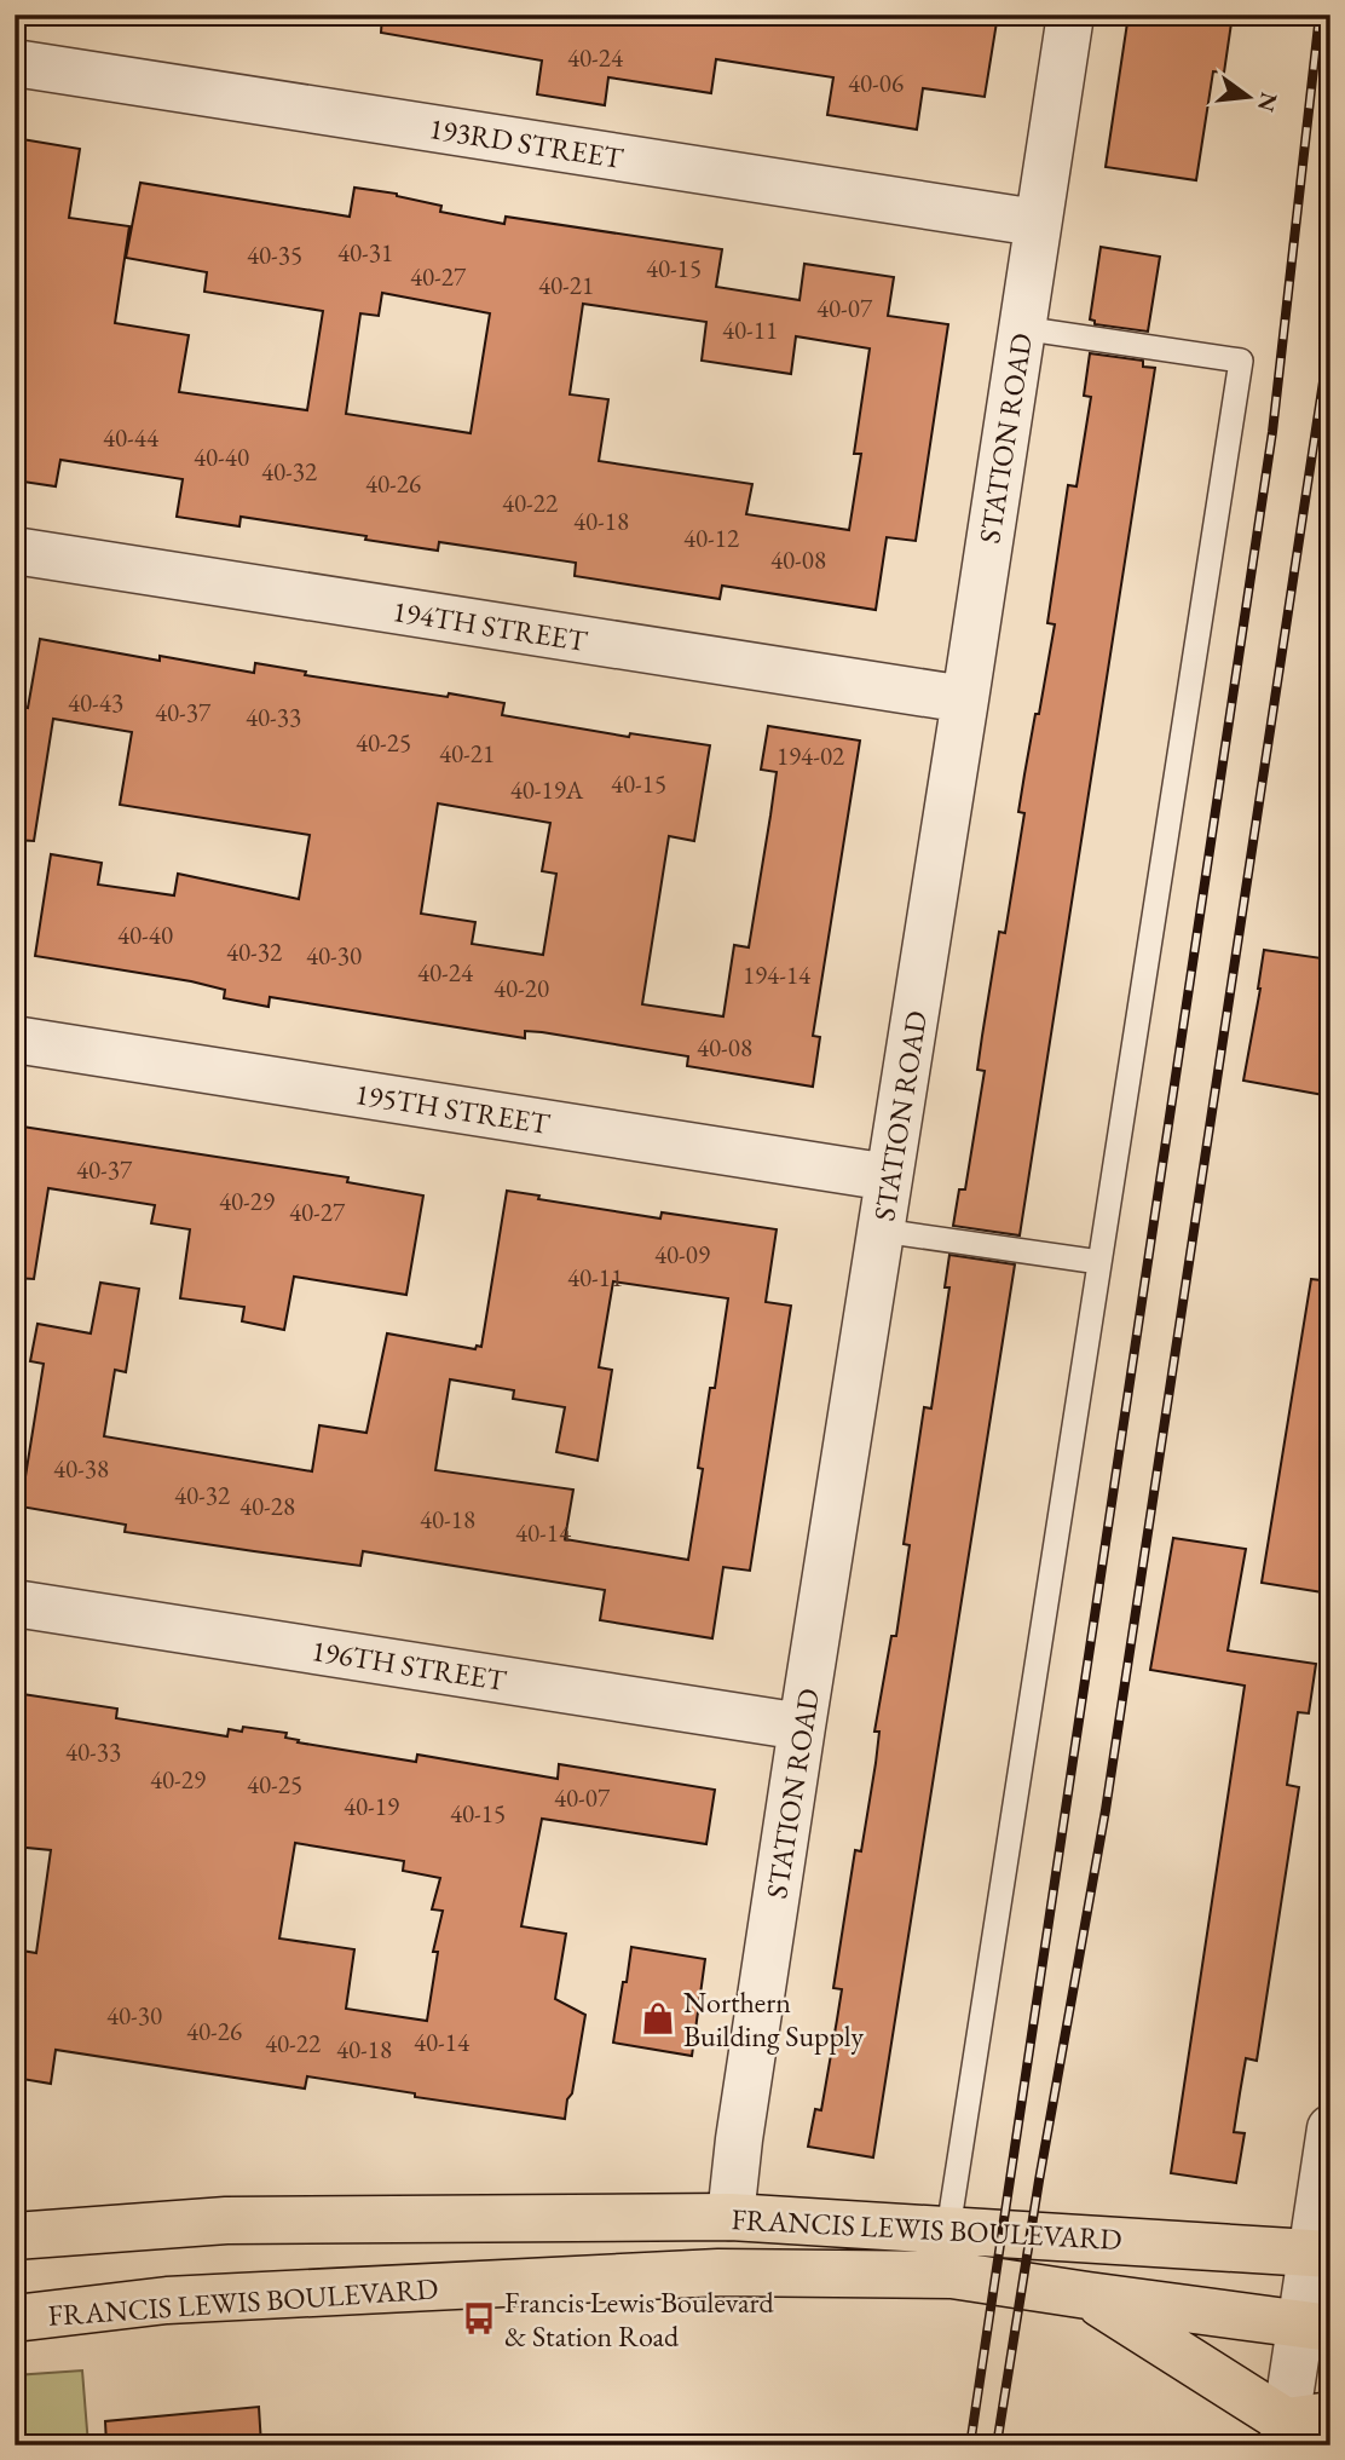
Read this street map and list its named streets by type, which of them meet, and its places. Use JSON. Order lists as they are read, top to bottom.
{
  "streets": {
    "main road": ["FRANCIS LEWIS BOULEVARD"],
    "street": [
      "193RD STREET",
      "STATION ROAD",
      "194TH STREET",
      "195TH STREET",
      "196TH STREET"
    ]
  },
  "crossings": [
    ["193RD STREET", "STATION ROAD"],
    ["STATION ROAD", "194TH STREET"],
    ["STATION ROAD", "195TH STREET"],
    ["STATION ROAD", "196TH STREET"],
    ["STATION ROAD", "FRANCIS LEWIS BOULEVARD"]
  ],
  "places": {
    "shop": ["Northern Building Supply"],
    "bus stop": ["Francis Lewis Boulevard & Station Road"]
  },
  "house_numbers": [
    "40-24",
    "40-06",
    "40-31",
    "40-35",
    "40-15",
    "40-27",
    "40-21",
    "40-07",
    "40-11",
    "40-44",
    "40-40",
    "40-32",
    "40-26",
    "40-22",
    "40-18",
    "40-12",
    "40-08",
    "40-43",
    "40-37",
    "40-33",
    "40-25",
    "40-21",
    "194-02",
    "40-15",
    "40-19A",
    "40-40",
    "40-32",
    "40-30",
    "40-24",
    "194-14",
    "40-20",
    "40-08",
    "40-37",
    "40-29",
    "40-27",
    "40-09",
    "40-11",
    "40-38",
    "40-32",
    "40-28",
    "40-18",
    "40-14",
    "40-33",
    "40-29",
    "40-25",
    "40-07",
    "40-19",
    "40-15",
    "40-30",
    "40-26",
    "40-14",
    "40-22",
    "40-18"
  ],
  "north": "right"
}
